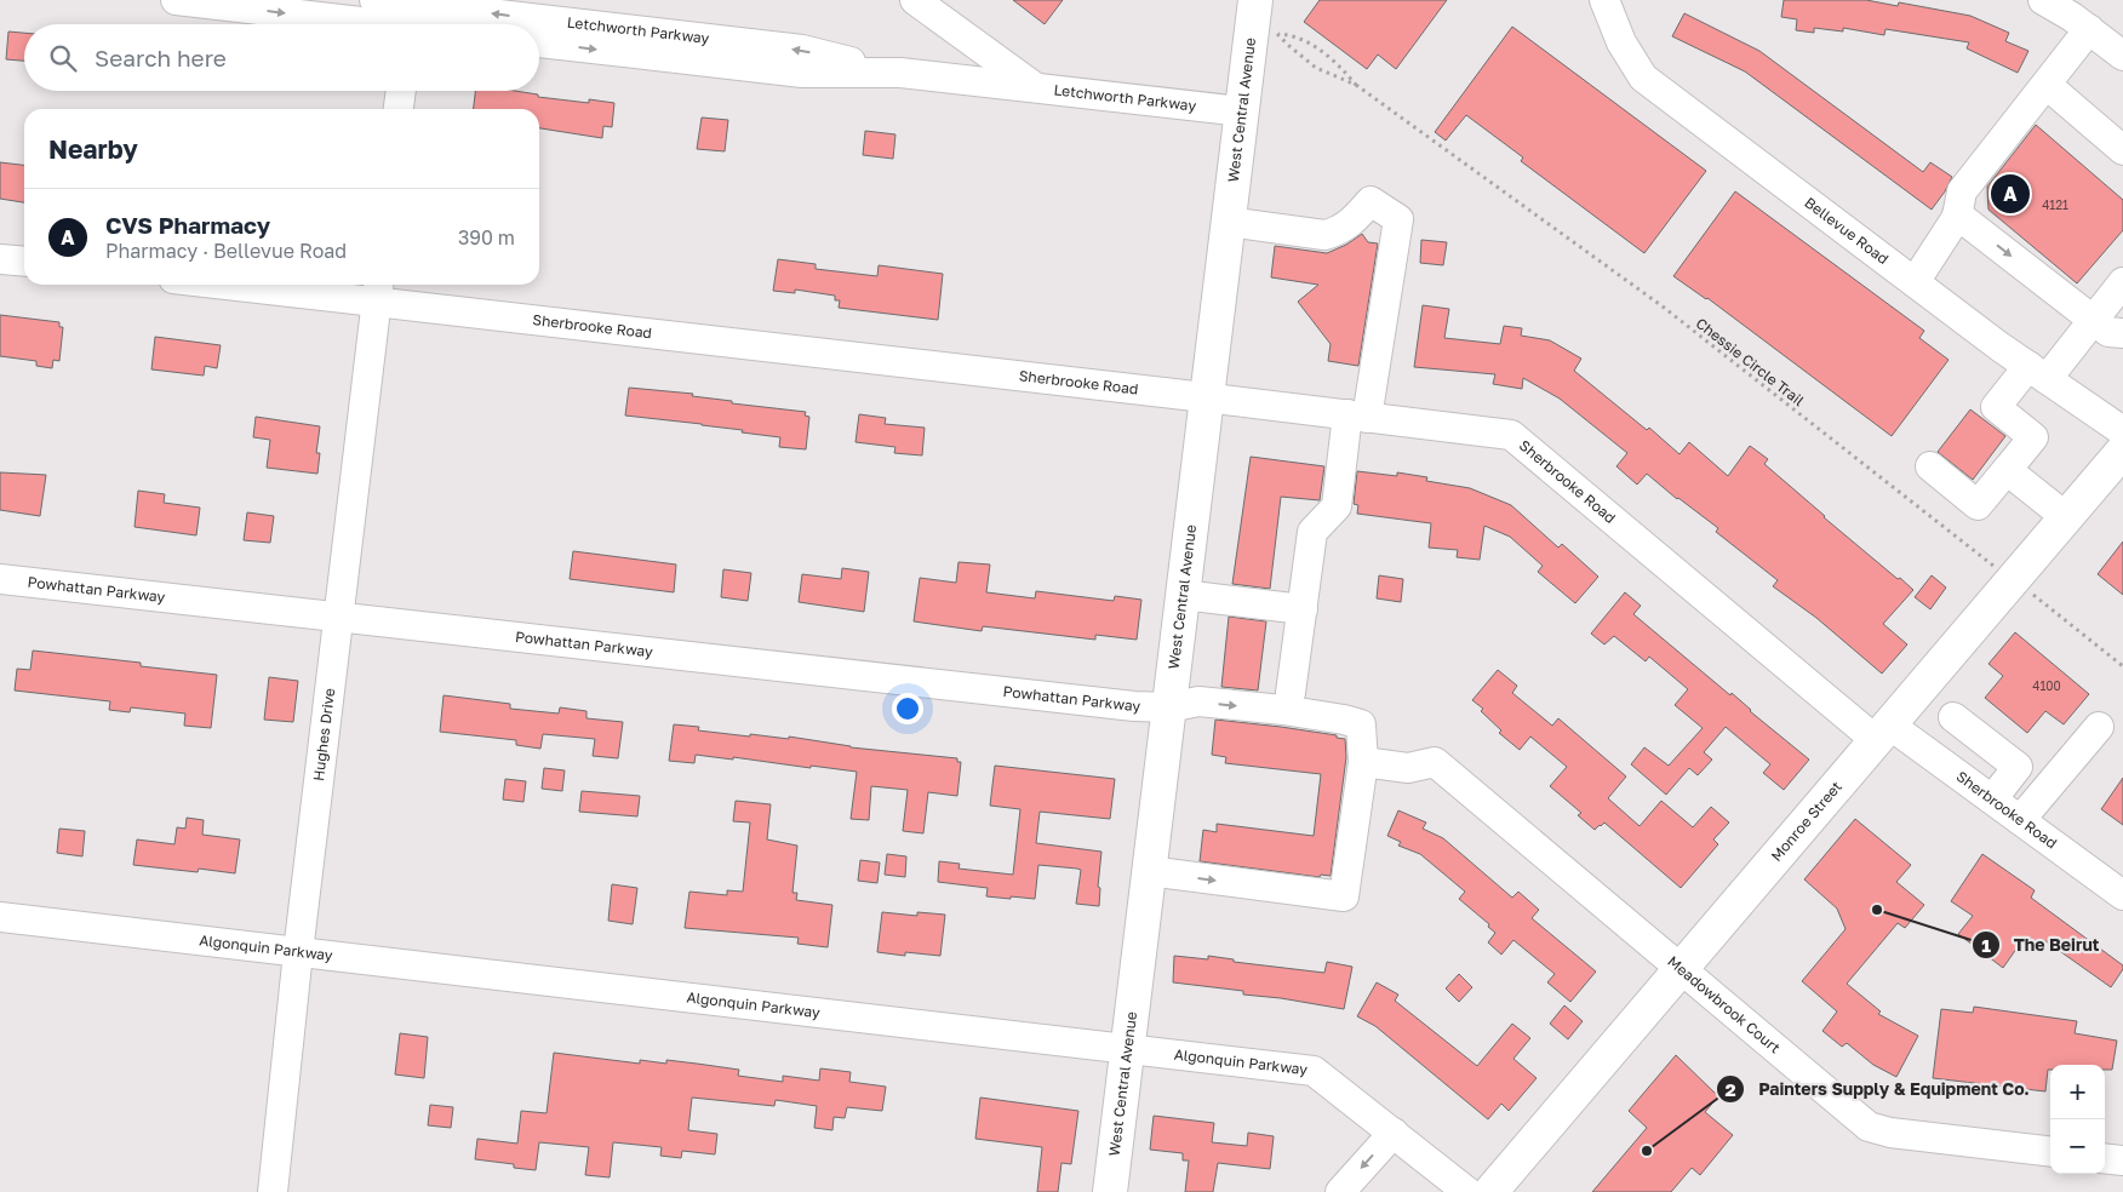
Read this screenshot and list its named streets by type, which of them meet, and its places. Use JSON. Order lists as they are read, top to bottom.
{
  "streets": {
    "main road": ["West Central Avenue", "Monroe Street"],
    "street": [
      "Letchworth Parkway",
      "Bellevue Road",
      "Sherbrooke Road",
      "Powhattan Parkway",
      "Hughes Drive",
      "Algonquin Parkway",
      "Meadowbrook Court"
    ],
    "path": ["Chessie Circle Trail"]
  },
  "crossings": [
    ["Letchworth Parkway", "West Central Avenue"],
    ["West Central Avenue", "Sherbrooke Road"],
    ["West Central Avenue", "Powhattan Parkway"],
    ["West Central Avenue", "Algonquin Parkway"],
    ["Sherbrooke Road", "Hughes Drive"],
    ["Sherbrooke Road", "Monroe Street"],
    ["Chessie Circle Trail", "Monroe Street"],
    ["Powhattan Parkway", "Hughes Drive"],
    ["Powhattan Parkway", "Meadowbrook Court"],
    ["Hughes Drive", "Algonquin Parkway"],
    ["Monroe Street", "Meadowbrook Court"]
  ],
  "places": ["The Beirut", "Painters Supply & Equipment Co."],
  "house_numbers": ["4121", "4100"],
  "page": {
    "search": "Search here",
    "heading": "Nearby",
    "pins": "A",
    "list": [
      {
        "mark": "A",
        "name": "CVS Pharmacy",
        "note": "Pharmacy · Bellevue Road",
        "value": "390 m"
      }
    ],
    "map_buttons": ["+", "−"]
  }
}
